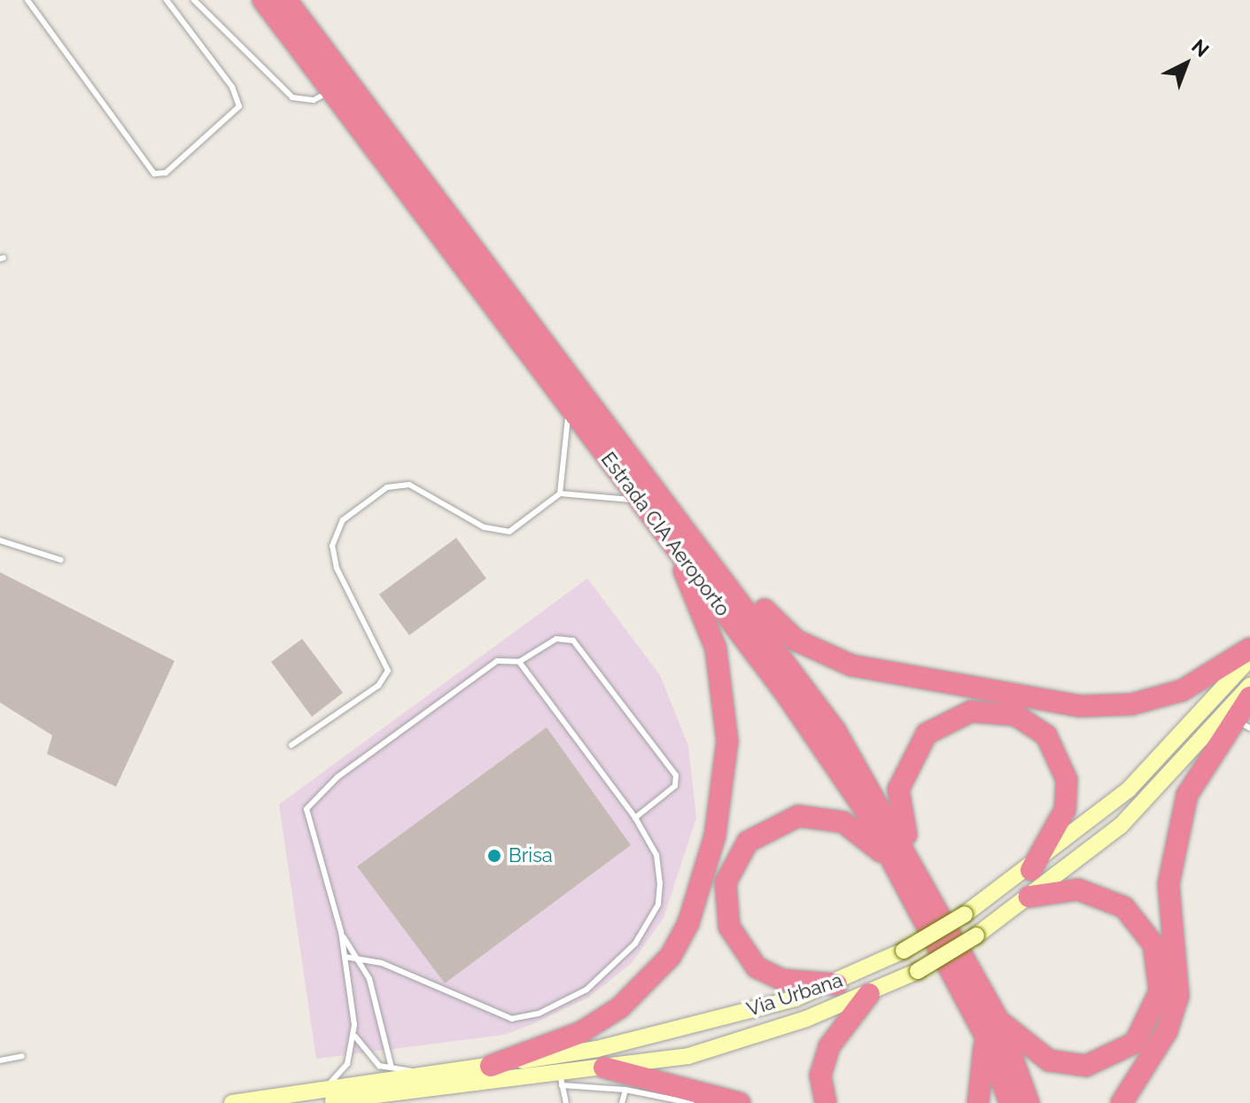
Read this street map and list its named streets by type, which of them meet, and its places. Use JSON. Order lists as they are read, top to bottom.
{
  "streets": {
    "highway": ["Estrada CIA Aeroporto"],
    "main road": ["Via Urbana"]
  },
  "places": ["Brisa"],
  "north": "top right"
}
